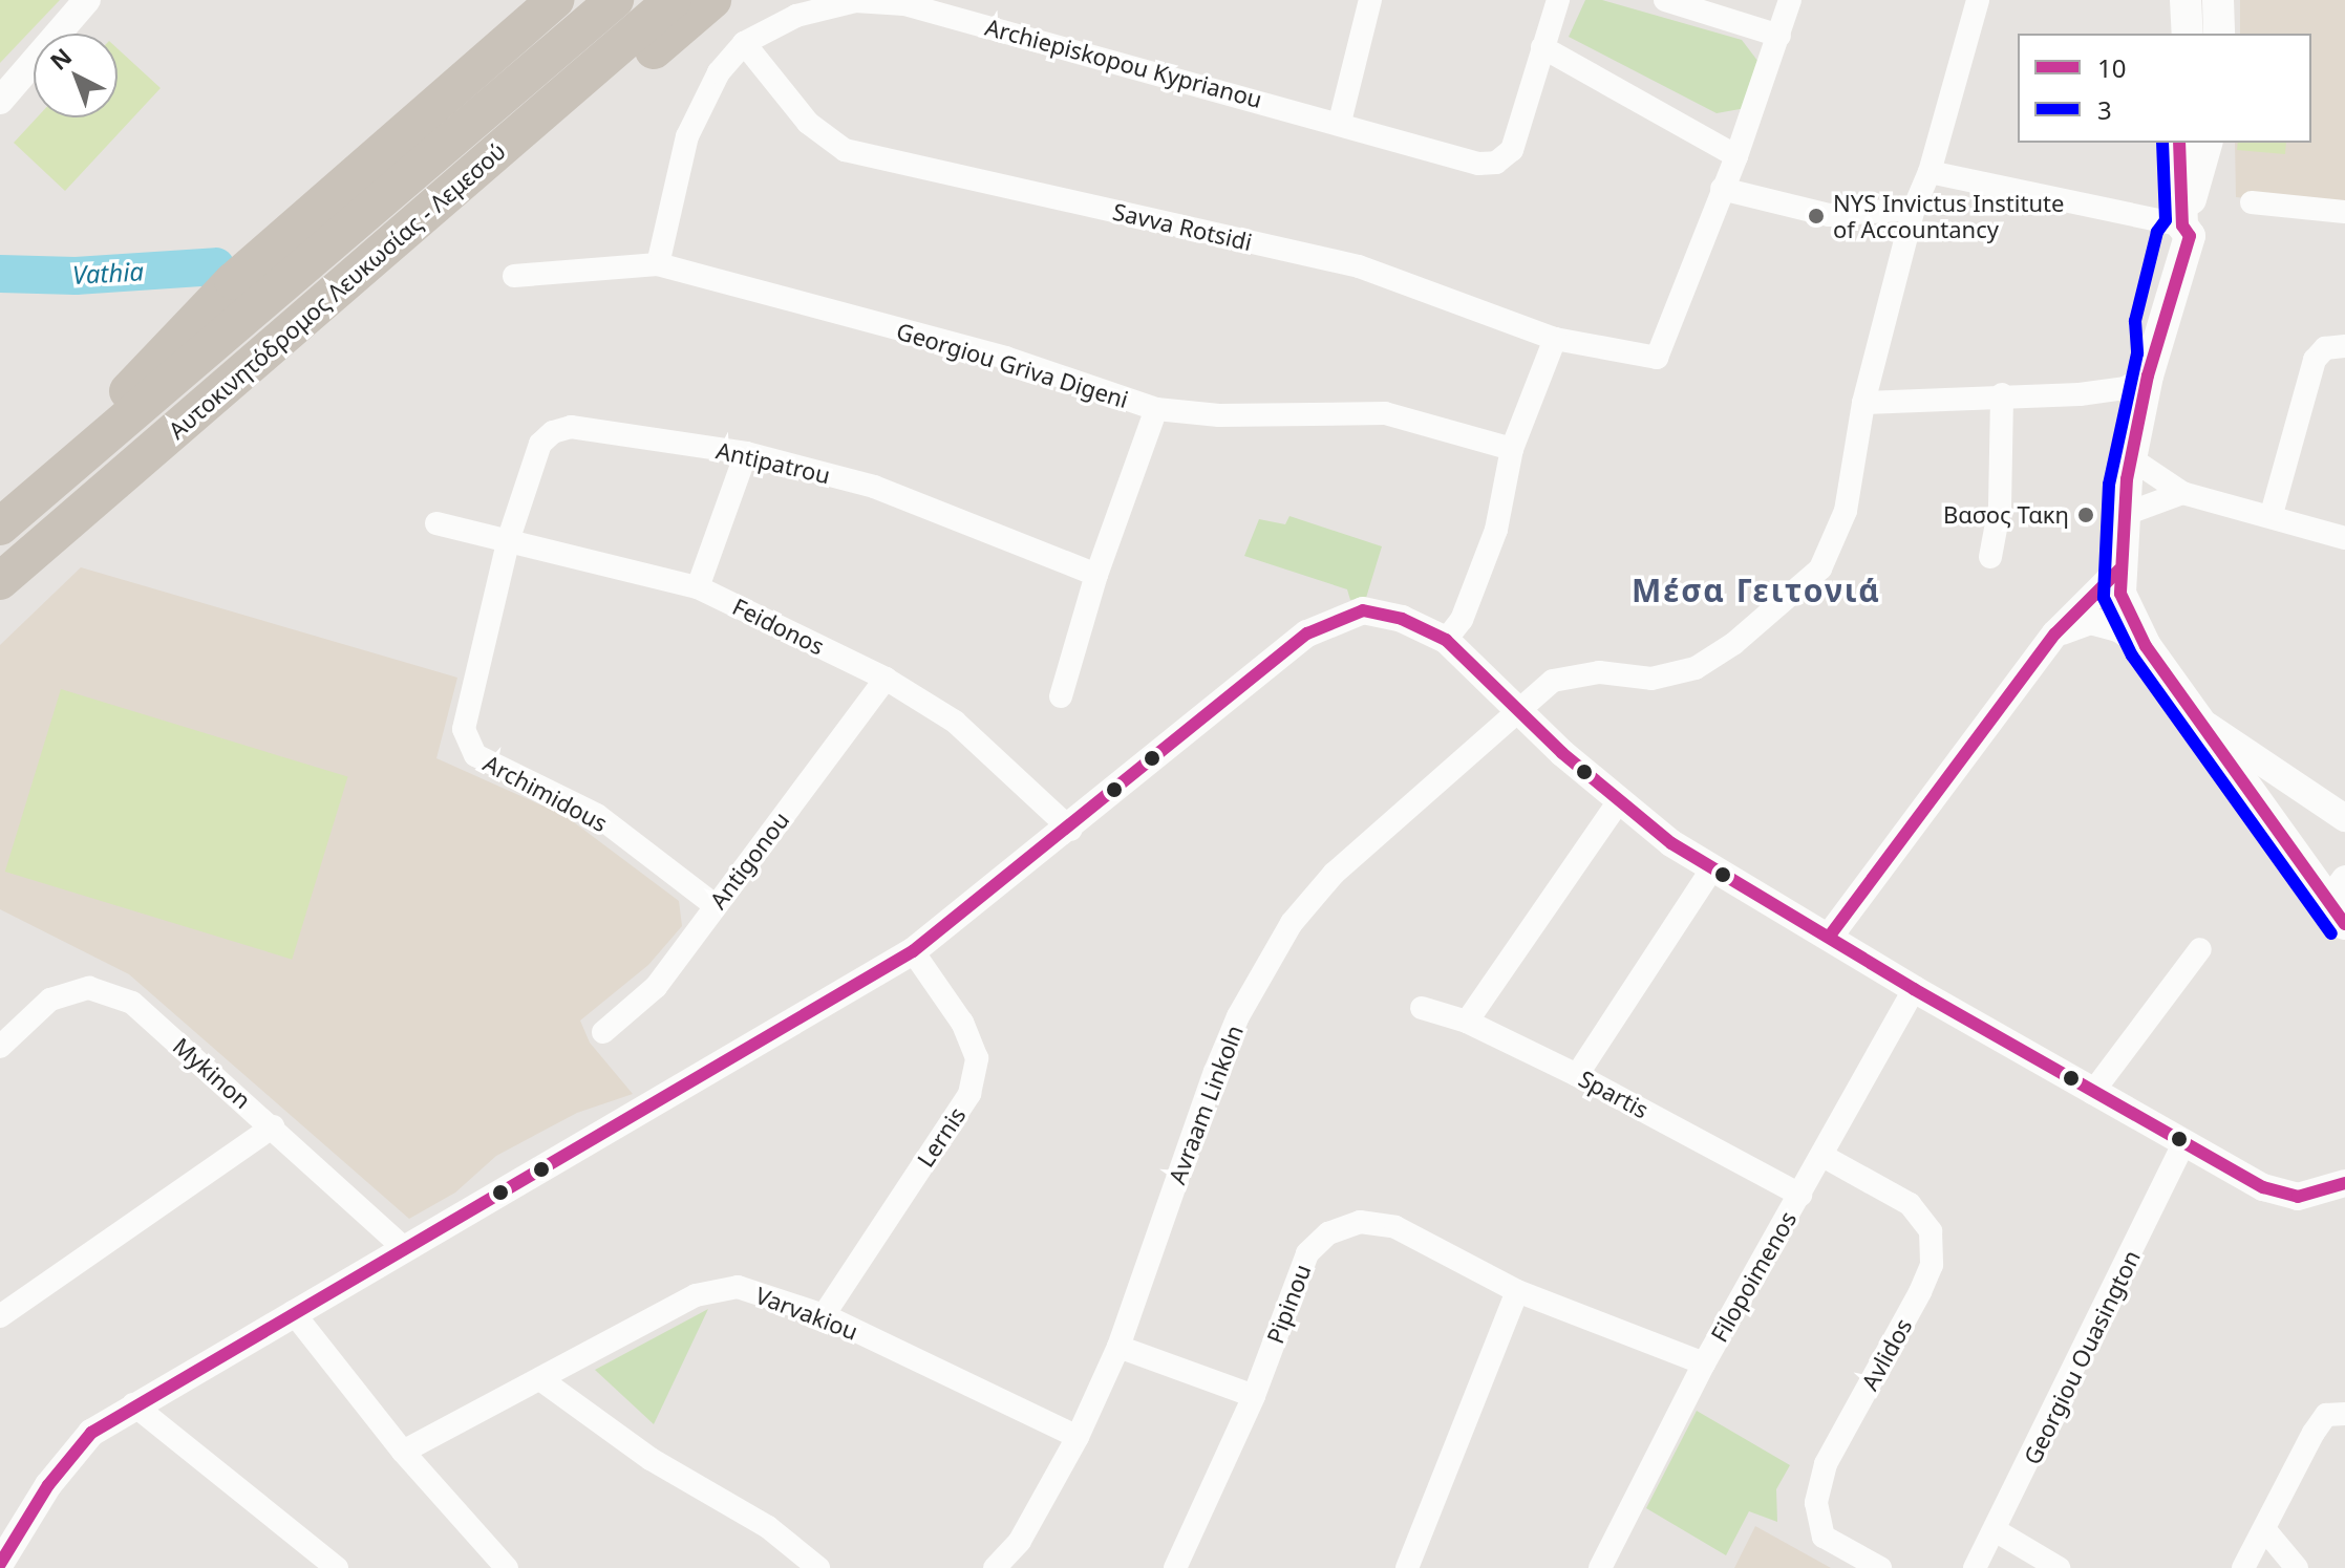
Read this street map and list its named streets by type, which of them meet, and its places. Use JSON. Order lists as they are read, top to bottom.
{
  "streets": {
    "highway": ["Αυτοκινητόδρομος Λευκωσίας - Λεμεσού"],
    "street": [
      "Archiepiskopou Kyprianou",
      "Savva Rotsidi",
      "Georgiou Griva Digeni",
      "Antipatrou",
      "Feidonos",
      "Archimidous",
      "Antigonou",
      "Mykinon",
      "Spartis",
      "Avraam Linkoln",
      "Lernis",
      "Filopoimenos",
      "Pipinou",
      "Varvakiou",
      "Avlidos",
      "Georgiou Ouasington"
    ]
  },
  "crossings": [
    ["Archiepiskopou Kyprianou", "Savva Rotsidi"],
    ["Archiepiskopou Kyprianou", "Georgiou Griva Digeni"],
    ["Antipatrou", "Feidonos"],
    ["Antipatrou", "Archimidous"],
    ["Feidonos", "Archimidous"],
    ["Feidonos", "Antigonou"],
    ["Archimidous", "Antigonou"],
    ["Spartis", "Filopoimenos"],
    ["Avraam Linkoln", "Varvakiou"],
    ["Lernis", "Varvakiou"],
    ["Filopoimenos", "Pipinou"],
    ["Filopoimenos", "Avlidos"]
  ],
  "districts": ["Μέσα Γειτονιά"],
  "water": ["Vathia"],
  "places": ["NYS Invictus Institute of Accountancy", "Βασος Τακη"],
  "lines": ["transit line 10", "transit line 3"],
  "legend": ["10", "3"],
  "north": "top left"
}
